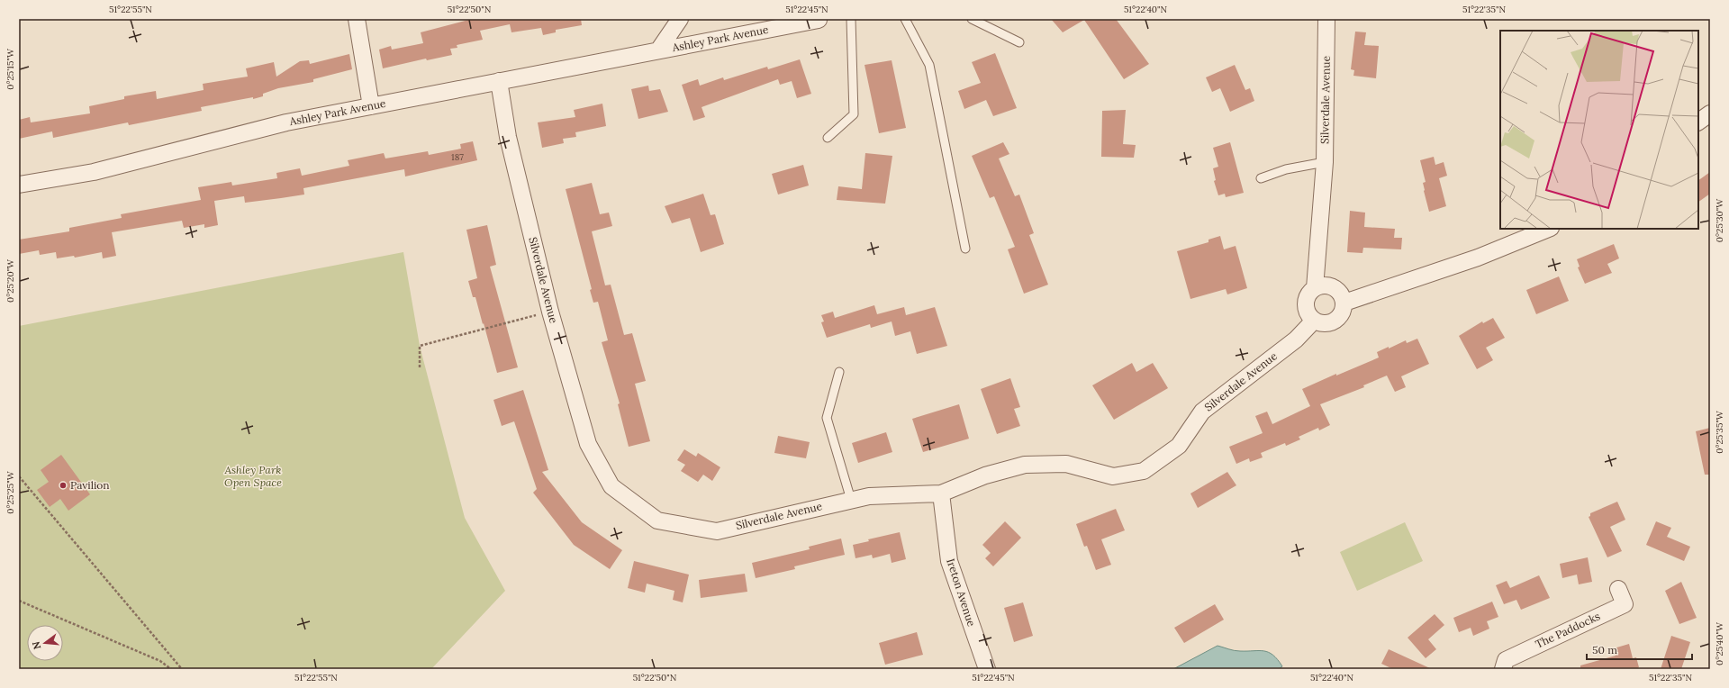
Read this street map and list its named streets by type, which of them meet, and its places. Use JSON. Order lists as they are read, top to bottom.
{
  "streets": {
    "street": [
      "Ashley Park Avenue",
      "Silverdale Avenue",
      "Ireton Avenue",
      "The Paddocks"
    ]
  },
  "crossings": [
    ["Ashley Park Avenue", "Silverdale Avenue"],
    ["Silverdale Avenue", "Ireton Avenue"]
  ],
  "parks": ["Ashley Park Open Space"],
  "places": ["Pavilion"],
  "house_numbers": ["187"],
  "scale_bar": "50 m",
  "north": "left",
  "coordinates": [
    "51°22'55\"N",
    "51°22'50\"N",
    "51°22'45\"N",
    "51°22'40\"N",
    "51°22'35\"N",
    "0°25'15\"W",
    "0°25'30\"W",
    "0°25'20\"W",
    "0°25'35\"W",
    "0°25'25\"W",
    "0°25'40\"W"
  ]
}
